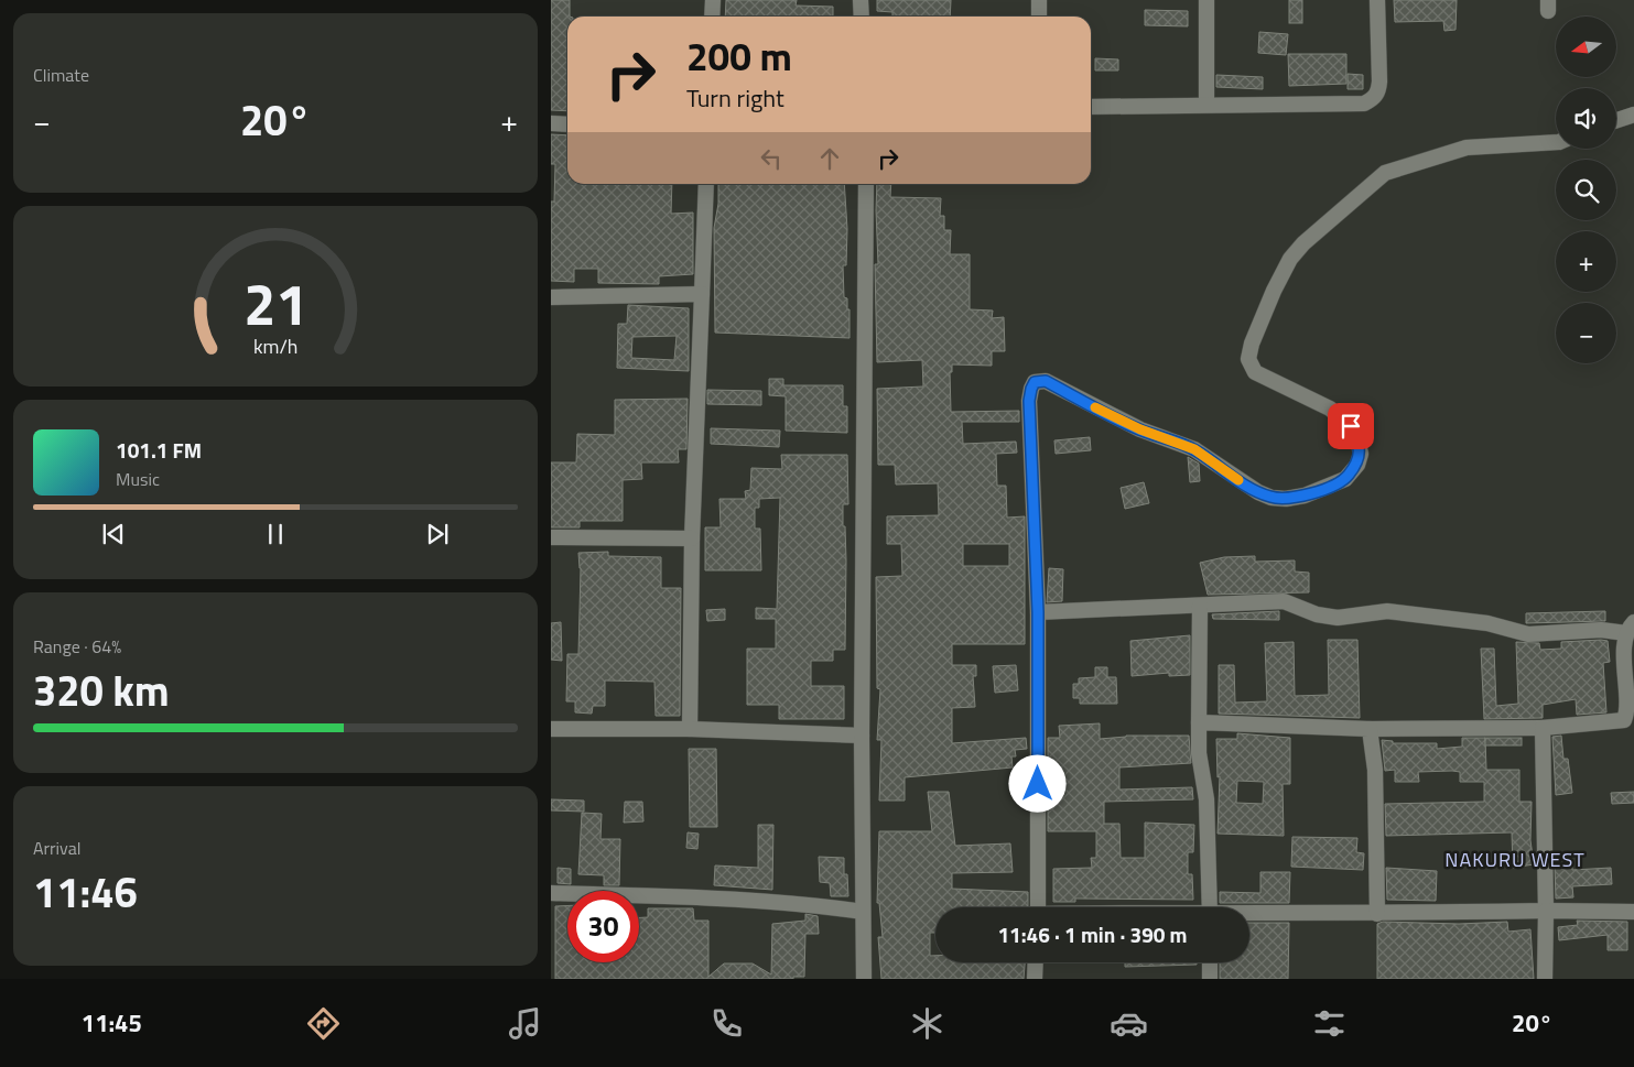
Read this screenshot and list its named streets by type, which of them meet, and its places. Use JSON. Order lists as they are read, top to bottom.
{
  "districts": ["NAKURU WEST"],
  "north": "left",
  "page": {
    "tile": [
      "Climate",
      ["Range · 64%", "320 km"],
      ["Arrival", "11:46"]
    ],
    "map_buttons": ["+", "−"],
    "turn": ["200 m", "Turn right"],
    "heat": ["−", "20°", "+"],
    "song": ["101.1 FM", "Music"],
    "limit": "30",
    "trip": "11:46 · 1 min · 390 m",
    "tabs": ["11:45", "20°"],
    "gauge": ["21", "km/h"]
  }
}
